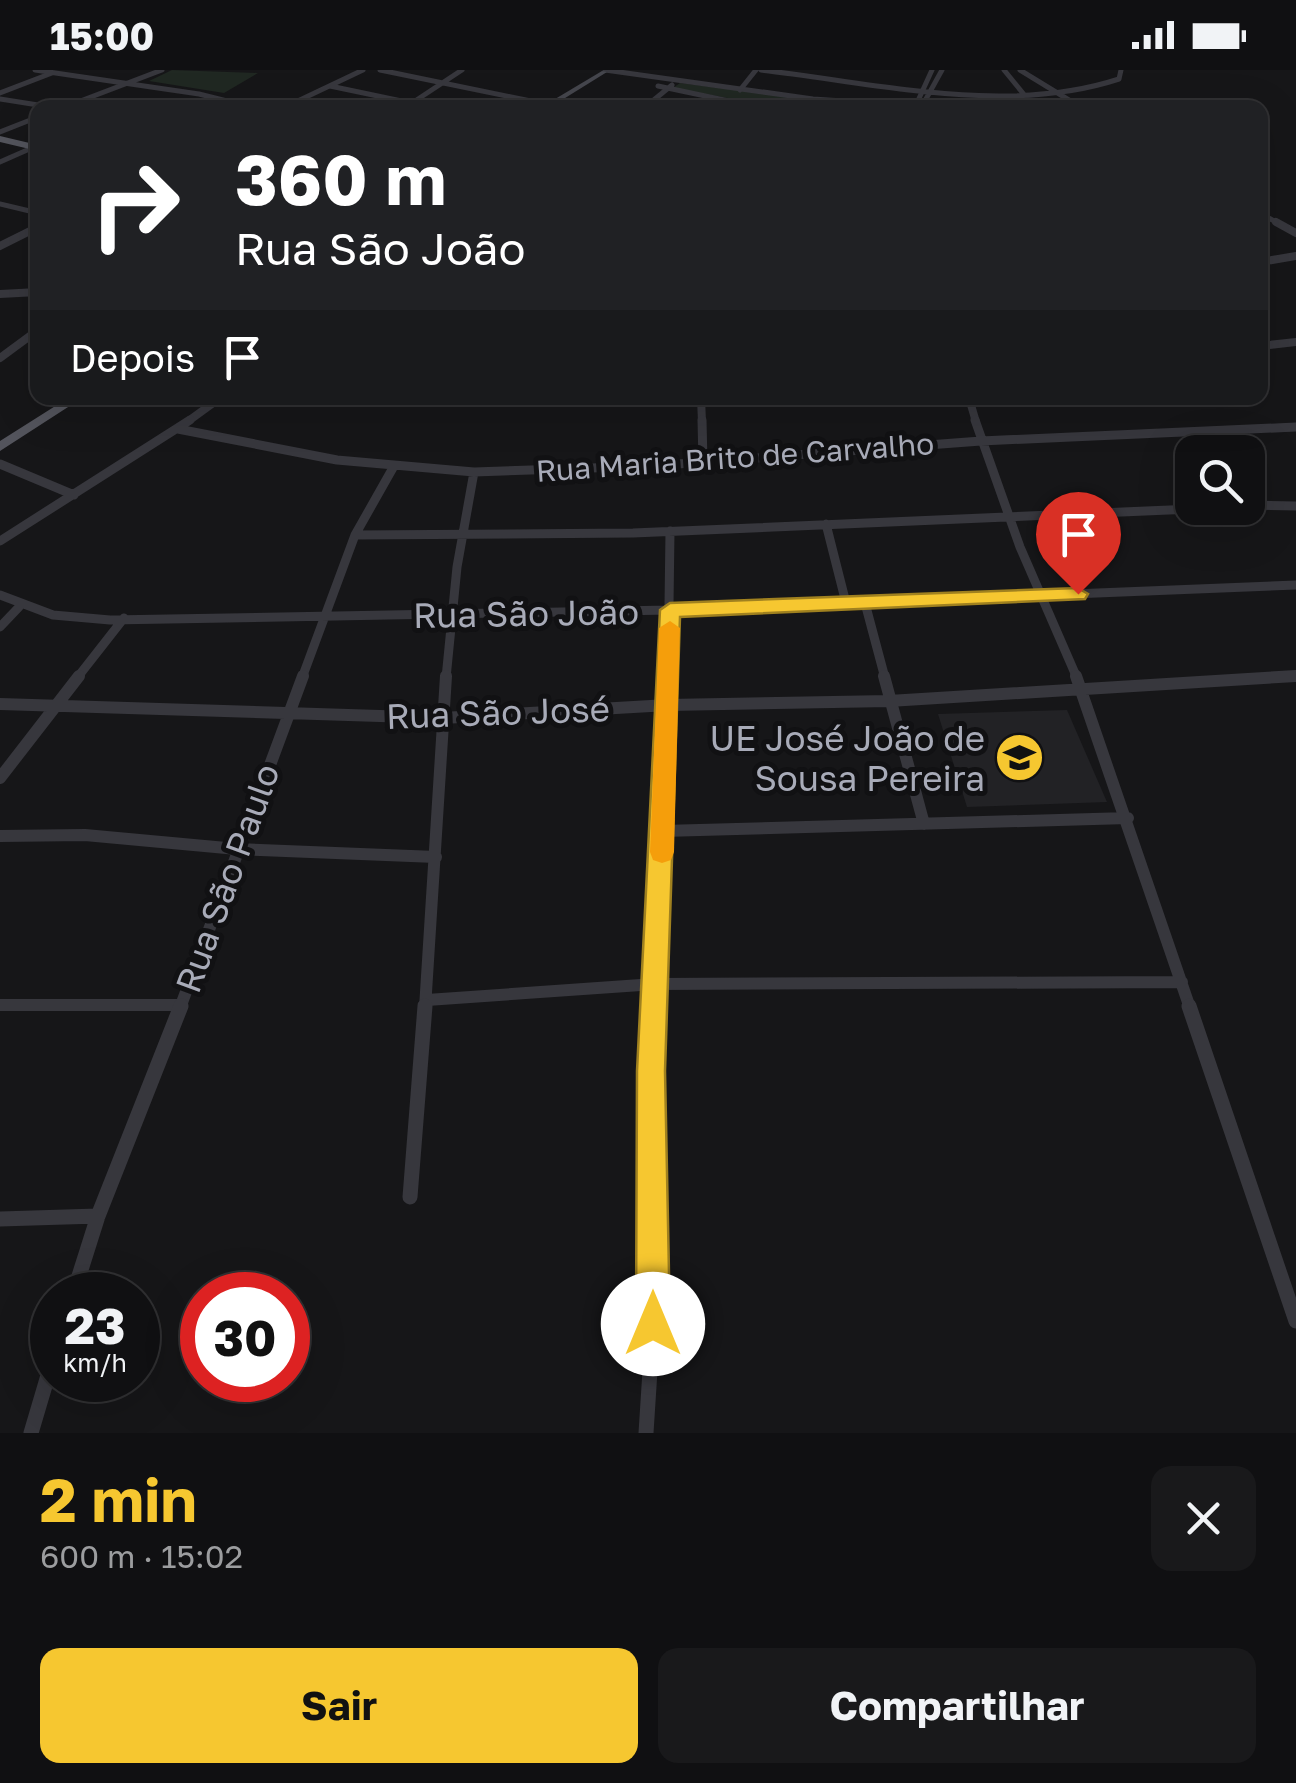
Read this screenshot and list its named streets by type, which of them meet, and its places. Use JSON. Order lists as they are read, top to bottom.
{
  "streets": {
    "street": [
      "Rua Maria Brito de Carvalho",
      "Rua São João",
      "Rua São José",
      "Rua São Paulo"
    ]
  },
  "crossings": [
    ["Rua Maria Brito de Carvalho", "Rua São Paulo"],
    ["Rua São João", "Rua São Paulo"],
    ["Rua São José", "Rua São Paulo"]
  ],
  "places": {
    "school or university": ["UE José João de Sousa Pereira"]
  },
  "page": {
    "status": "15:00",
    "turn": ["360 m", "Rua São João"],
    "then": "Depois",
    "speed": "23 km/h",
    "limit": "30",
    "heading": ["2 min", "600 m · 15:02"],
    "buttons": ["Sair", "Compartilhar"]
  }
}
